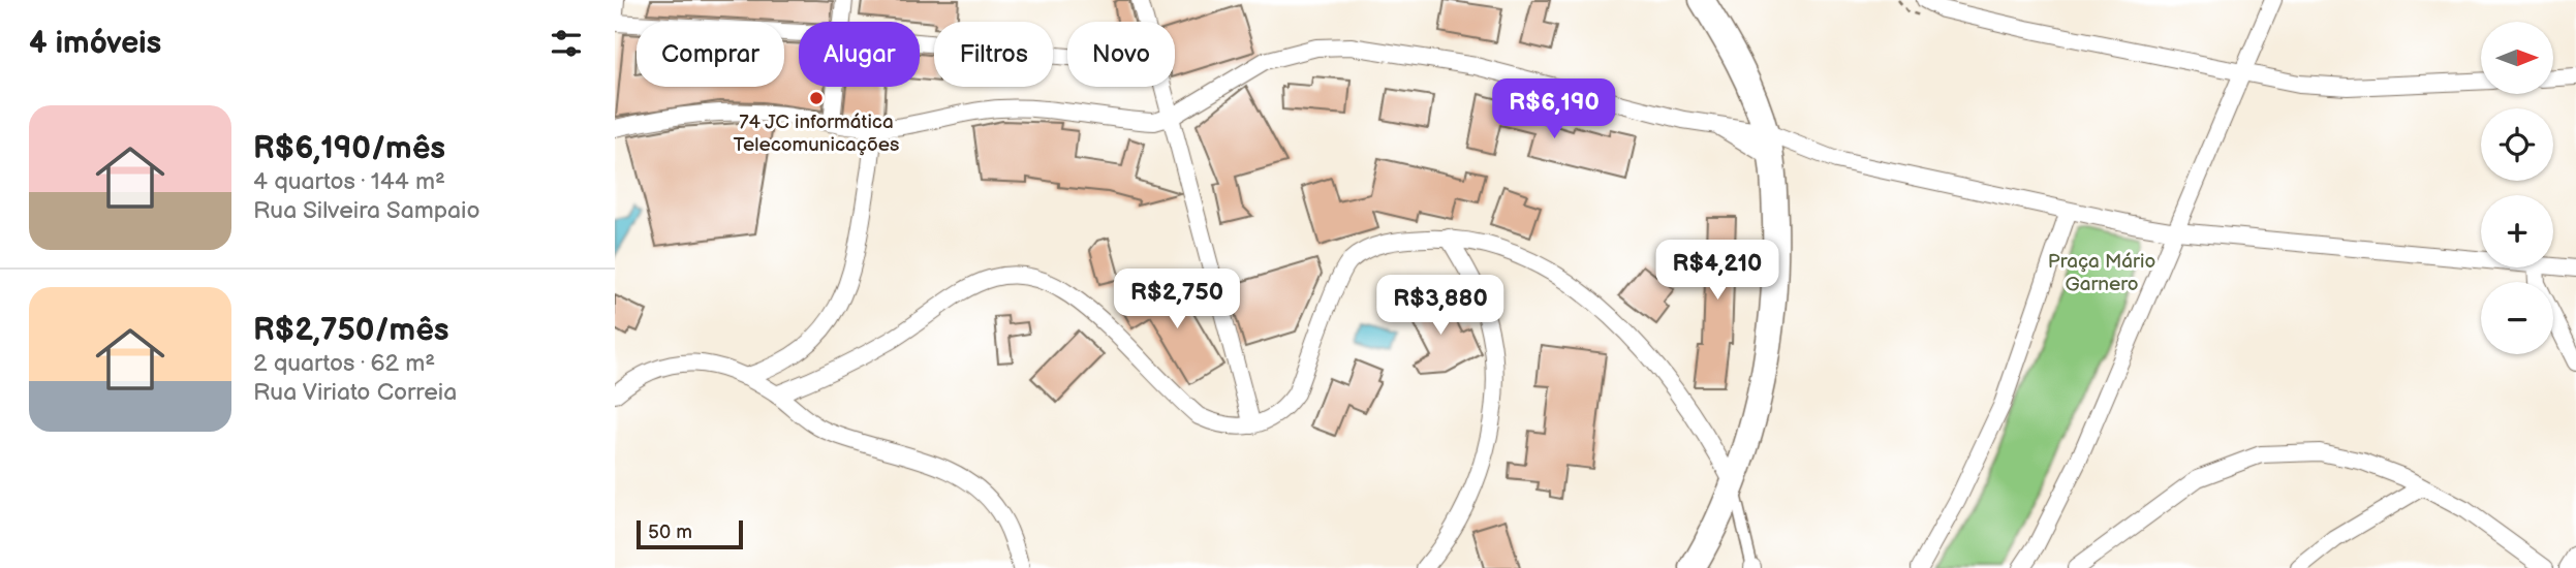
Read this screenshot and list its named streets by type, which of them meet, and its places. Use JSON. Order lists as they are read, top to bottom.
{
  "parks": ["Praça Mário Garnero"],
  "places": ["74 JC informática Telecomunicações"],
  "scale_bar": "50 m",
  "north": "right",
  "page": {
    "heading": "4 imóveis",
    "map_buttons": ["+", "−"],
    "chip": [
      "Comprar",
      "Alugar",
      "Filtros",
      "Novo"
    ],
    "price": [
      "R$6,190",
      "R$4,210",
      "R$2,750",
      "R$3,880"
    ],
    "list": [
      {
        "name": "R$6,190/mês",
        "note": "4 quartos · 144 m² · Rua Silveira Sampaio"
      },
      {
        "name": "R$2,750/mês",
        "note": "2 quartos · 62 m² · Rua Viriato Correia"
      }
    ],
    "scale": "50 m"
  }
}
